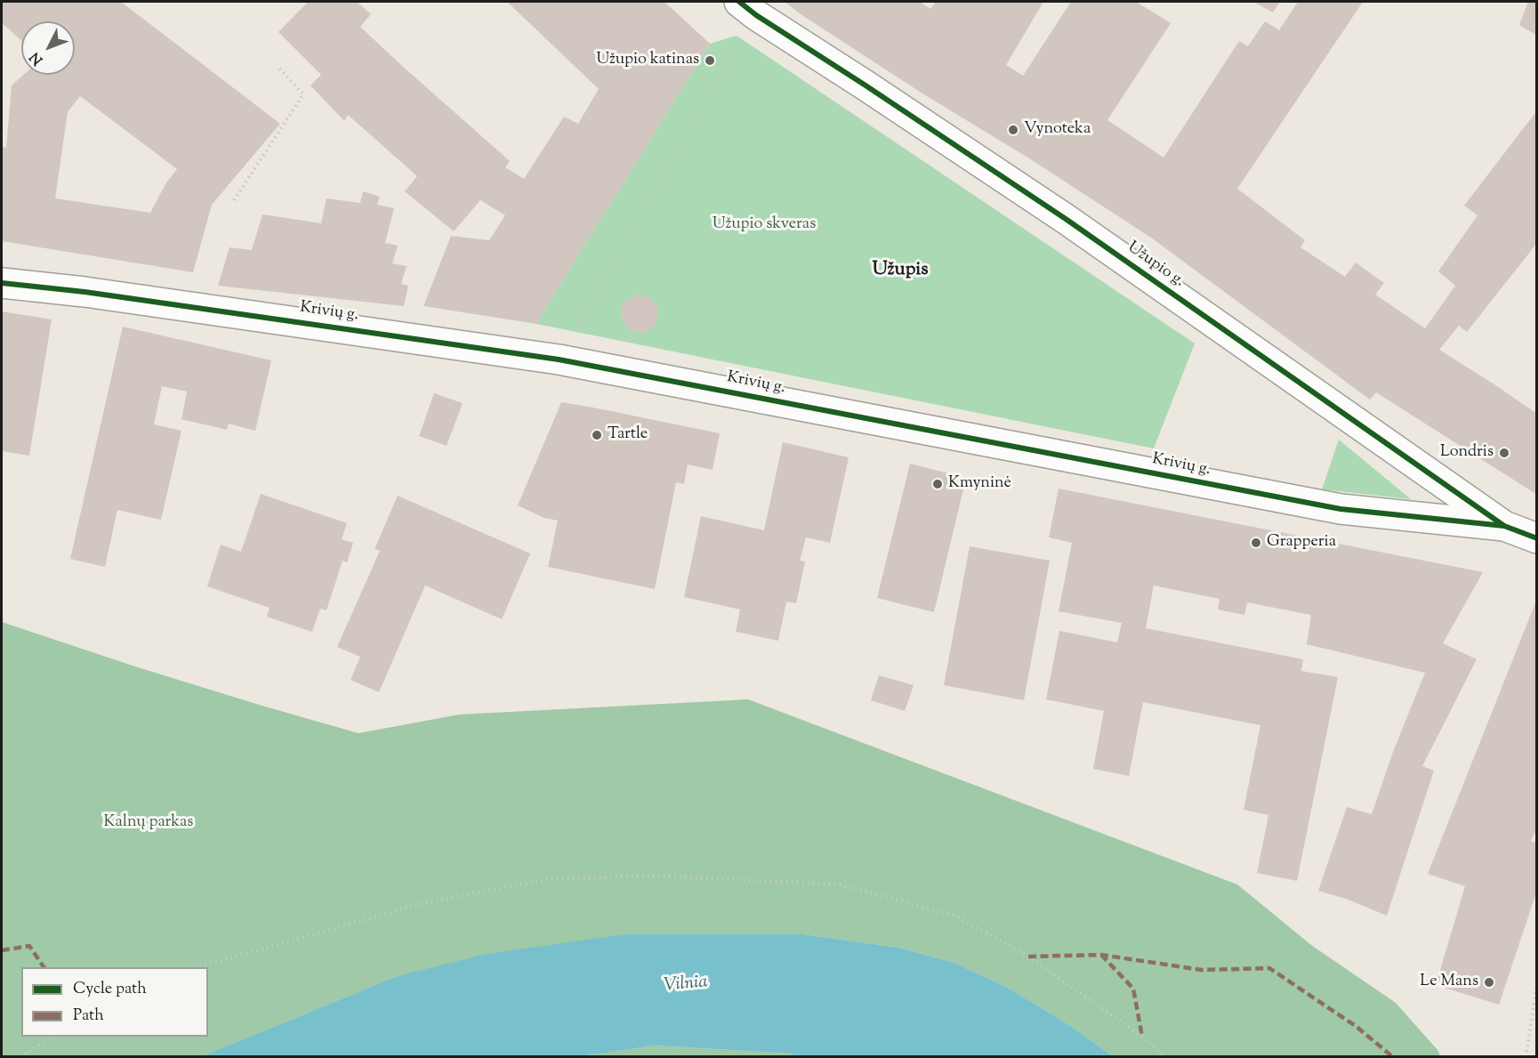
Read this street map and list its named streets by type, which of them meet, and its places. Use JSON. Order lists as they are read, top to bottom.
{
  "streets": {
    "street": ["Užupio g.", "Krivių g."]
  },
  "crossings": [
    ["Užupio g.", "Krivių g."]
  ],
  "districts": ["Užupis"],
  "water": ["Vilnia"],
  "parks": ["Užupio skveras", "Kalnų parkas"],
  "places": [
    "Užupio katinas",
    "Vynoteka",
    "Tartle",
    "Londris",
    "Kmyninė",
    "Grapperia",
    "Le Mans"
  ],
  "legend": ["Cycle path", "Path"],
  "north": "bottom left"
}
